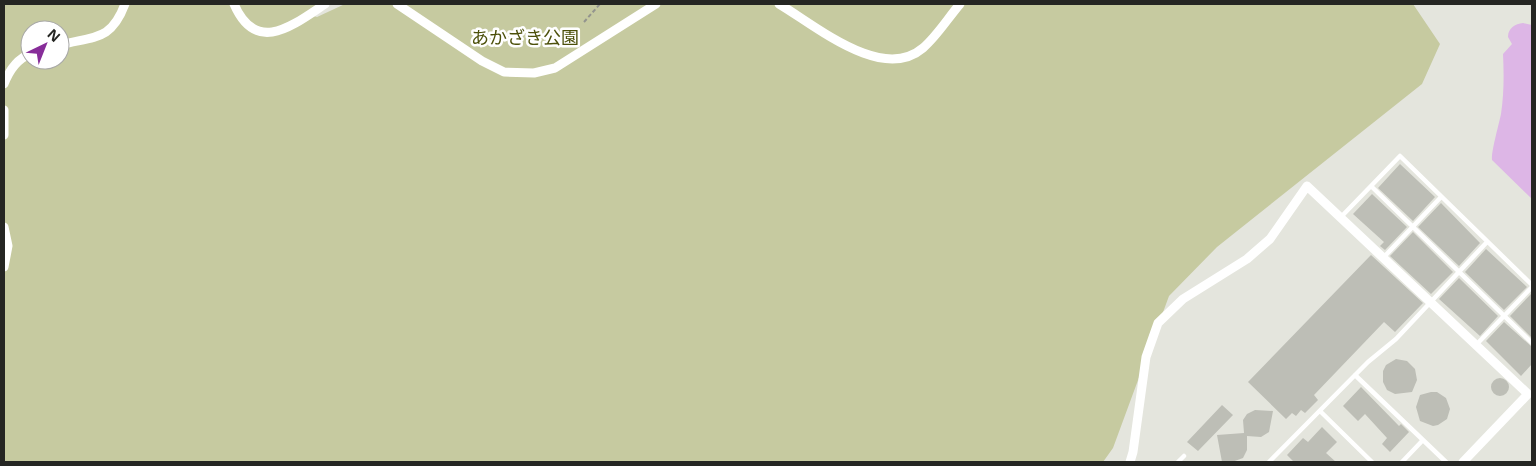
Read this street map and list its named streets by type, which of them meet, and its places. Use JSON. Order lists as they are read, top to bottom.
{
  "parks": ["あかざき公園"],
  "north": "top right"
}
